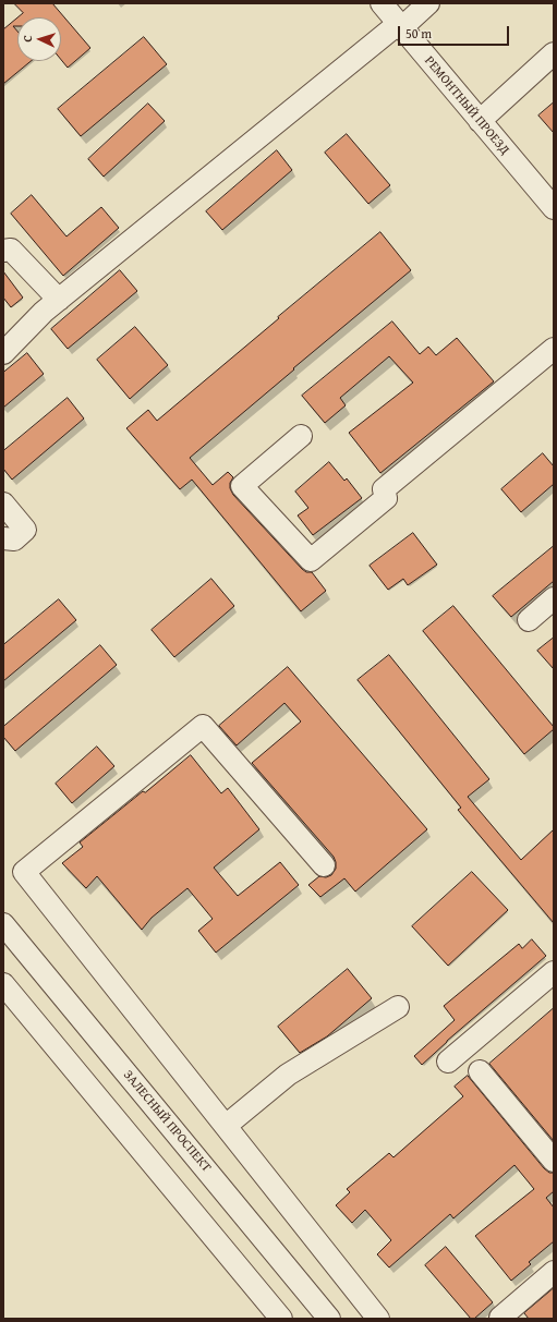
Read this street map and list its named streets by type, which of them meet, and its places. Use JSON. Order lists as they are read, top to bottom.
{
  "streets": {
    "street": ["РЕМОНТНЫЙ ПРОЕЗД", "ЗАЛЕСНЫЙ ПРОСПЕКТ"]
  },
  "scale_bar": "50 m",
  "north": "left"
}
